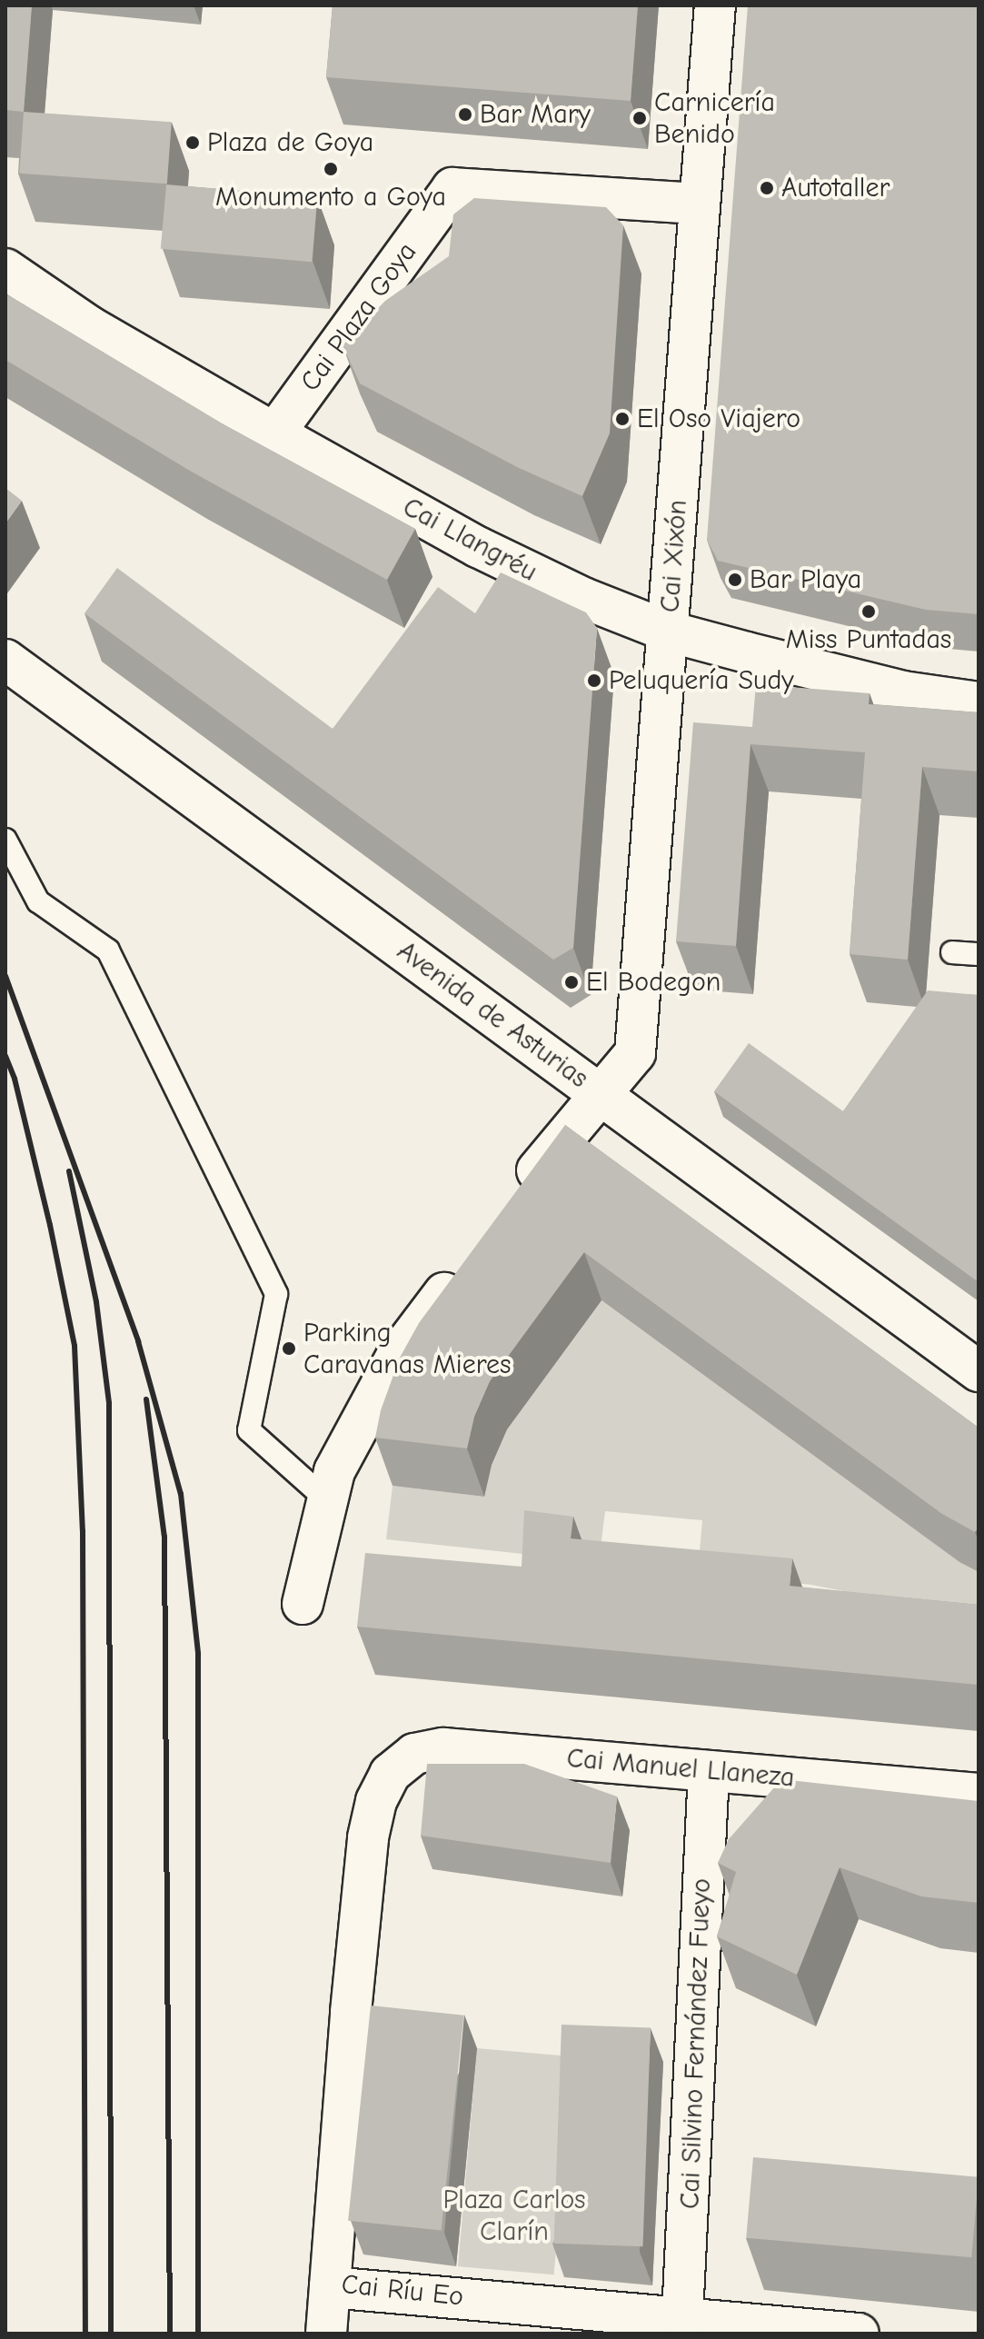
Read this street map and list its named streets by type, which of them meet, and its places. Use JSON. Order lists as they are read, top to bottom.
{
  "streets": {
    "street": [
      "Cai Plaza Goya",
      "Cai Llangréu",
      "Cai Xixón",
      "Avenida de Asturias",
      "Cai Manuel Llaneza",
      "Cai Silvino Fernández Fueyo",
      "Cai Ríu Eo"
    ]
  },
  "crossings": [
    ["Cai Plaza Goya", "Cai Llangréu"],
    ["Cai Plaza Goya", "Cai Xixón"],
    ["Cai Llangréu", "Cai Xixón"],
    ["Cai Xixón", "Avenida de Asturias"],
    ["Cai Manuel Llaneza", "Cai Silvino Fernández Fueyo"],
    ["Cai Manuel Llaneza", "Cai Ríu Eo"],
    ["Cai Silvino Fernández Fueyo", "Cai Ríu Eo"]
  ],
  "parks": ["Plaza Carlos Clarín"],
  "places": [
    "Bar Mary",
    "Carnicería Benido",
    "Plaza de Goya",
    "Monumento a Goya",
    "Autotaller",
    "El Oso Viajero",
    "Bar Playa",
    "Miss Puntadas",
    "Peluquería Sudy",
    "El Bodegon",
    "Parking Caravanas Mieres"
  ]
}
